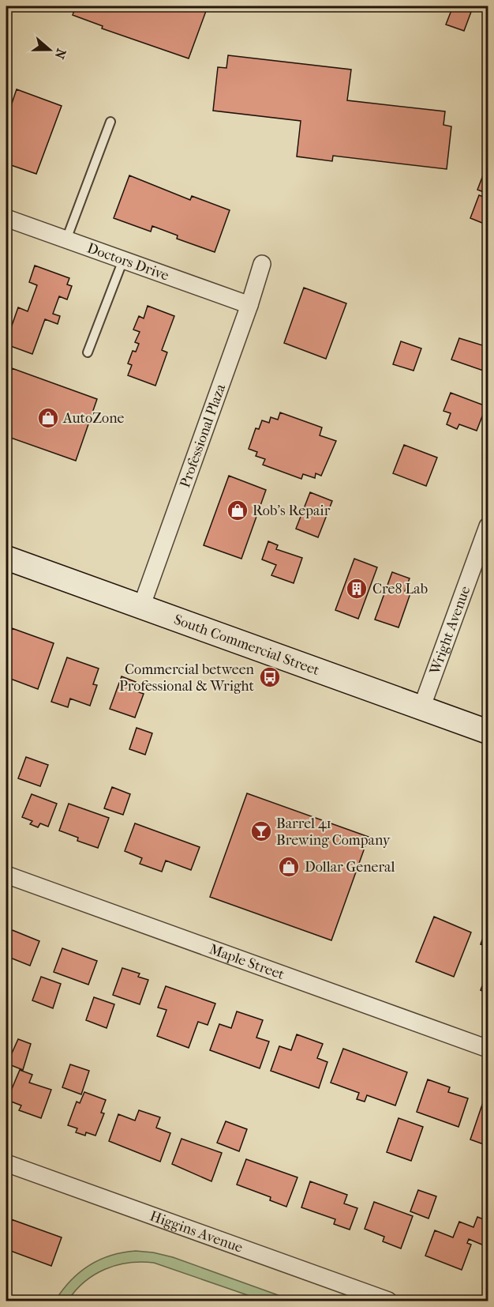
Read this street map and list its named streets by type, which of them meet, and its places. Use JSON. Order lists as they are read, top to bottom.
{
  "streets": {
    "main road": ["South Commercial Street"],
    "street": [
      "Doctors Drive",
      "Professional Plaza",
      "Wright Avenue",
      "Maple Street",
      "Higgins Avenue"
    ]
  },
  "crossings": [
    ["Doctors Drive", "Professional Plaza"],
    ["Professional Plaza", "South Commercial Street"],
    ["Wright Avenue", "South Commercial Street"]
  ],
  "places": {
    "shop": ["AutoZone", "Rob's Repair", "Dollar General"],
    "building": ["Cre8 Lab"],
    "bus stop": ["Commercial between Professional & Wright"],
    "bar": ["Barrel 41 Brewing Company"]
  },
  "north": "right"
}
